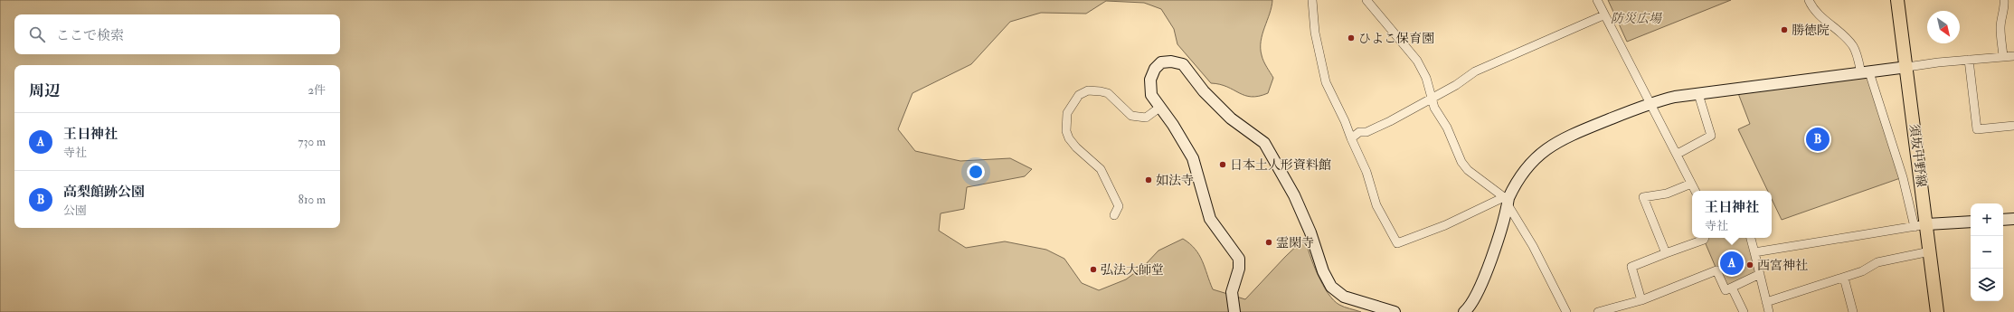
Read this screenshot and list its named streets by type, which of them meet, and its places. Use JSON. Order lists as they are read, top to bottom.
{
  "streets": {
    "main road": ["須坂中野線"]
  },
  "parks": ["防災広場"],
  "places": [
    "勝徳院",
    "ひよこ保育園",
    "日本土人形資料館",
    "如法寺",
    "霊閑寺",
    "西宮神社",
    "弘法大師堂"
  ],
  "north": "bottom right",
  "page": {
    "search": "ここで検索",
    "heading": ["周辺", "2件"],
    "list": [
      {
        "mark": "A",
        "name": "王日神社",
        "note": "寺社",
        "value": "730 m"
      },
      {
        "mark": "B",
        "name": "高梨館跡公園",
        "note": "公園",
        "value": "810 m"
      }
    ],
    "pins": ["B", "A"],
    "popup": ["王日神社", "寺社"],
    "map_buttons": ["+", "−"]
  }
}
